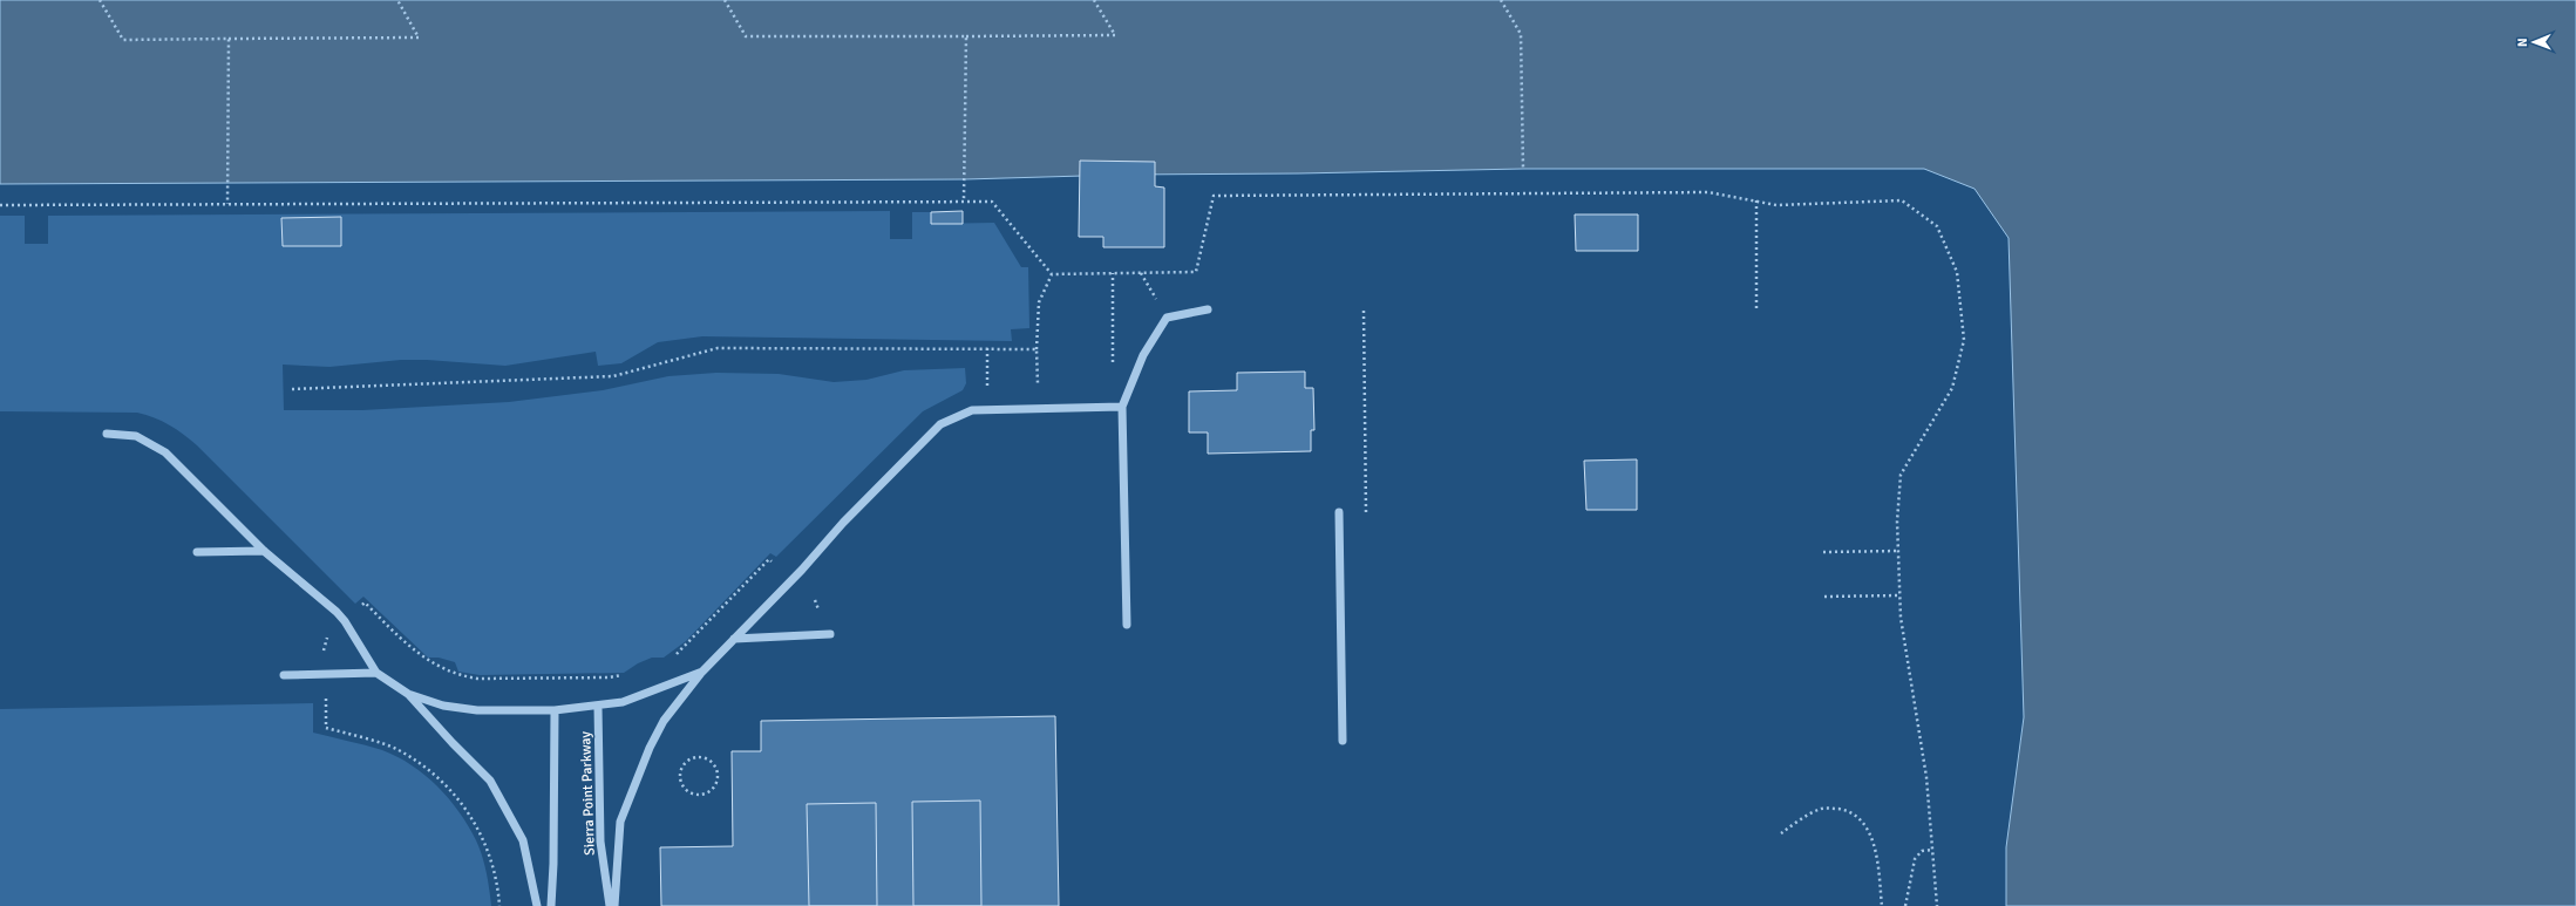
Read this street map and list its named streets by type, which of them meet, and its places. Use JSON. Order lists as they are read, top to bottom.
{
  "streets": {
    "street": ["Sierra Point Parkway"]
  },
  "north": "left"
}
